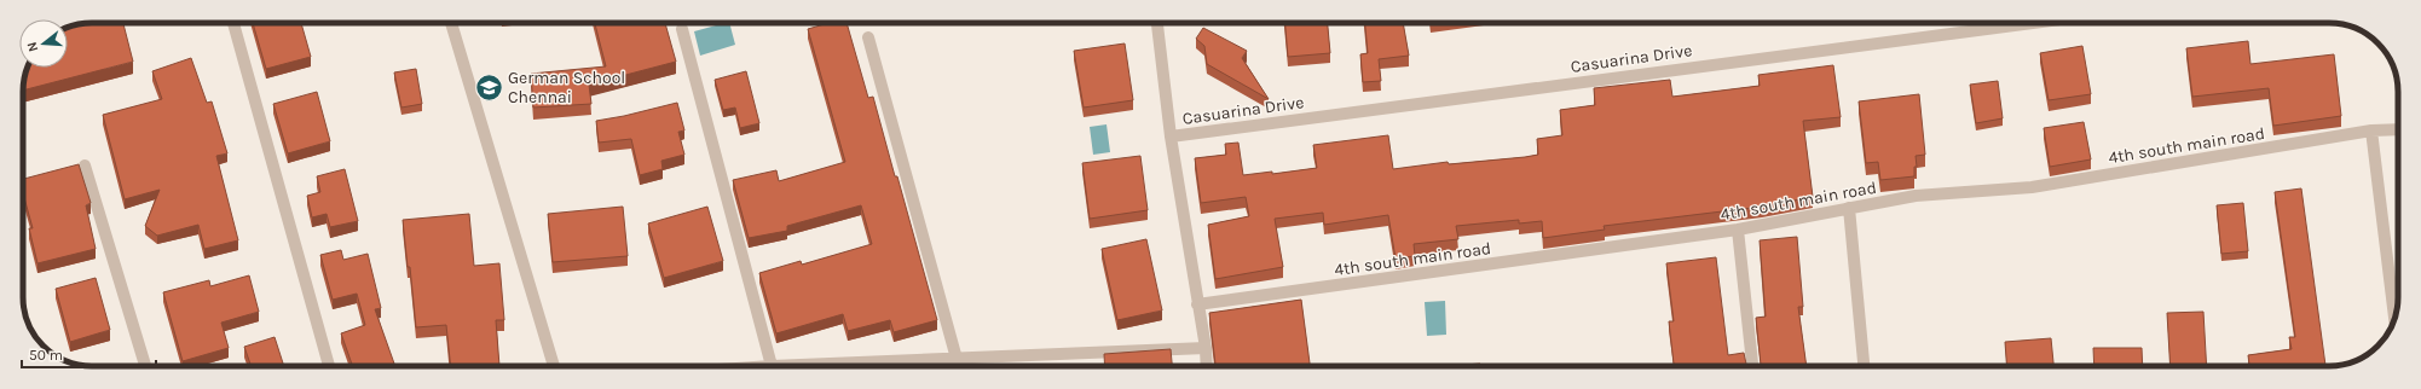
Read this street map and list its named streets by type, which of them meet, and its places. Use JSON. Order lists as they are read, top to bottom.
{
  "streets": {
    "street": ["Casuarina Drive", "4th south main road"]
  },
  "places": {
    "school or university": ["German School Chennai"]
  },
  "scale_bar": "50 m",
  "north": "left"
}
